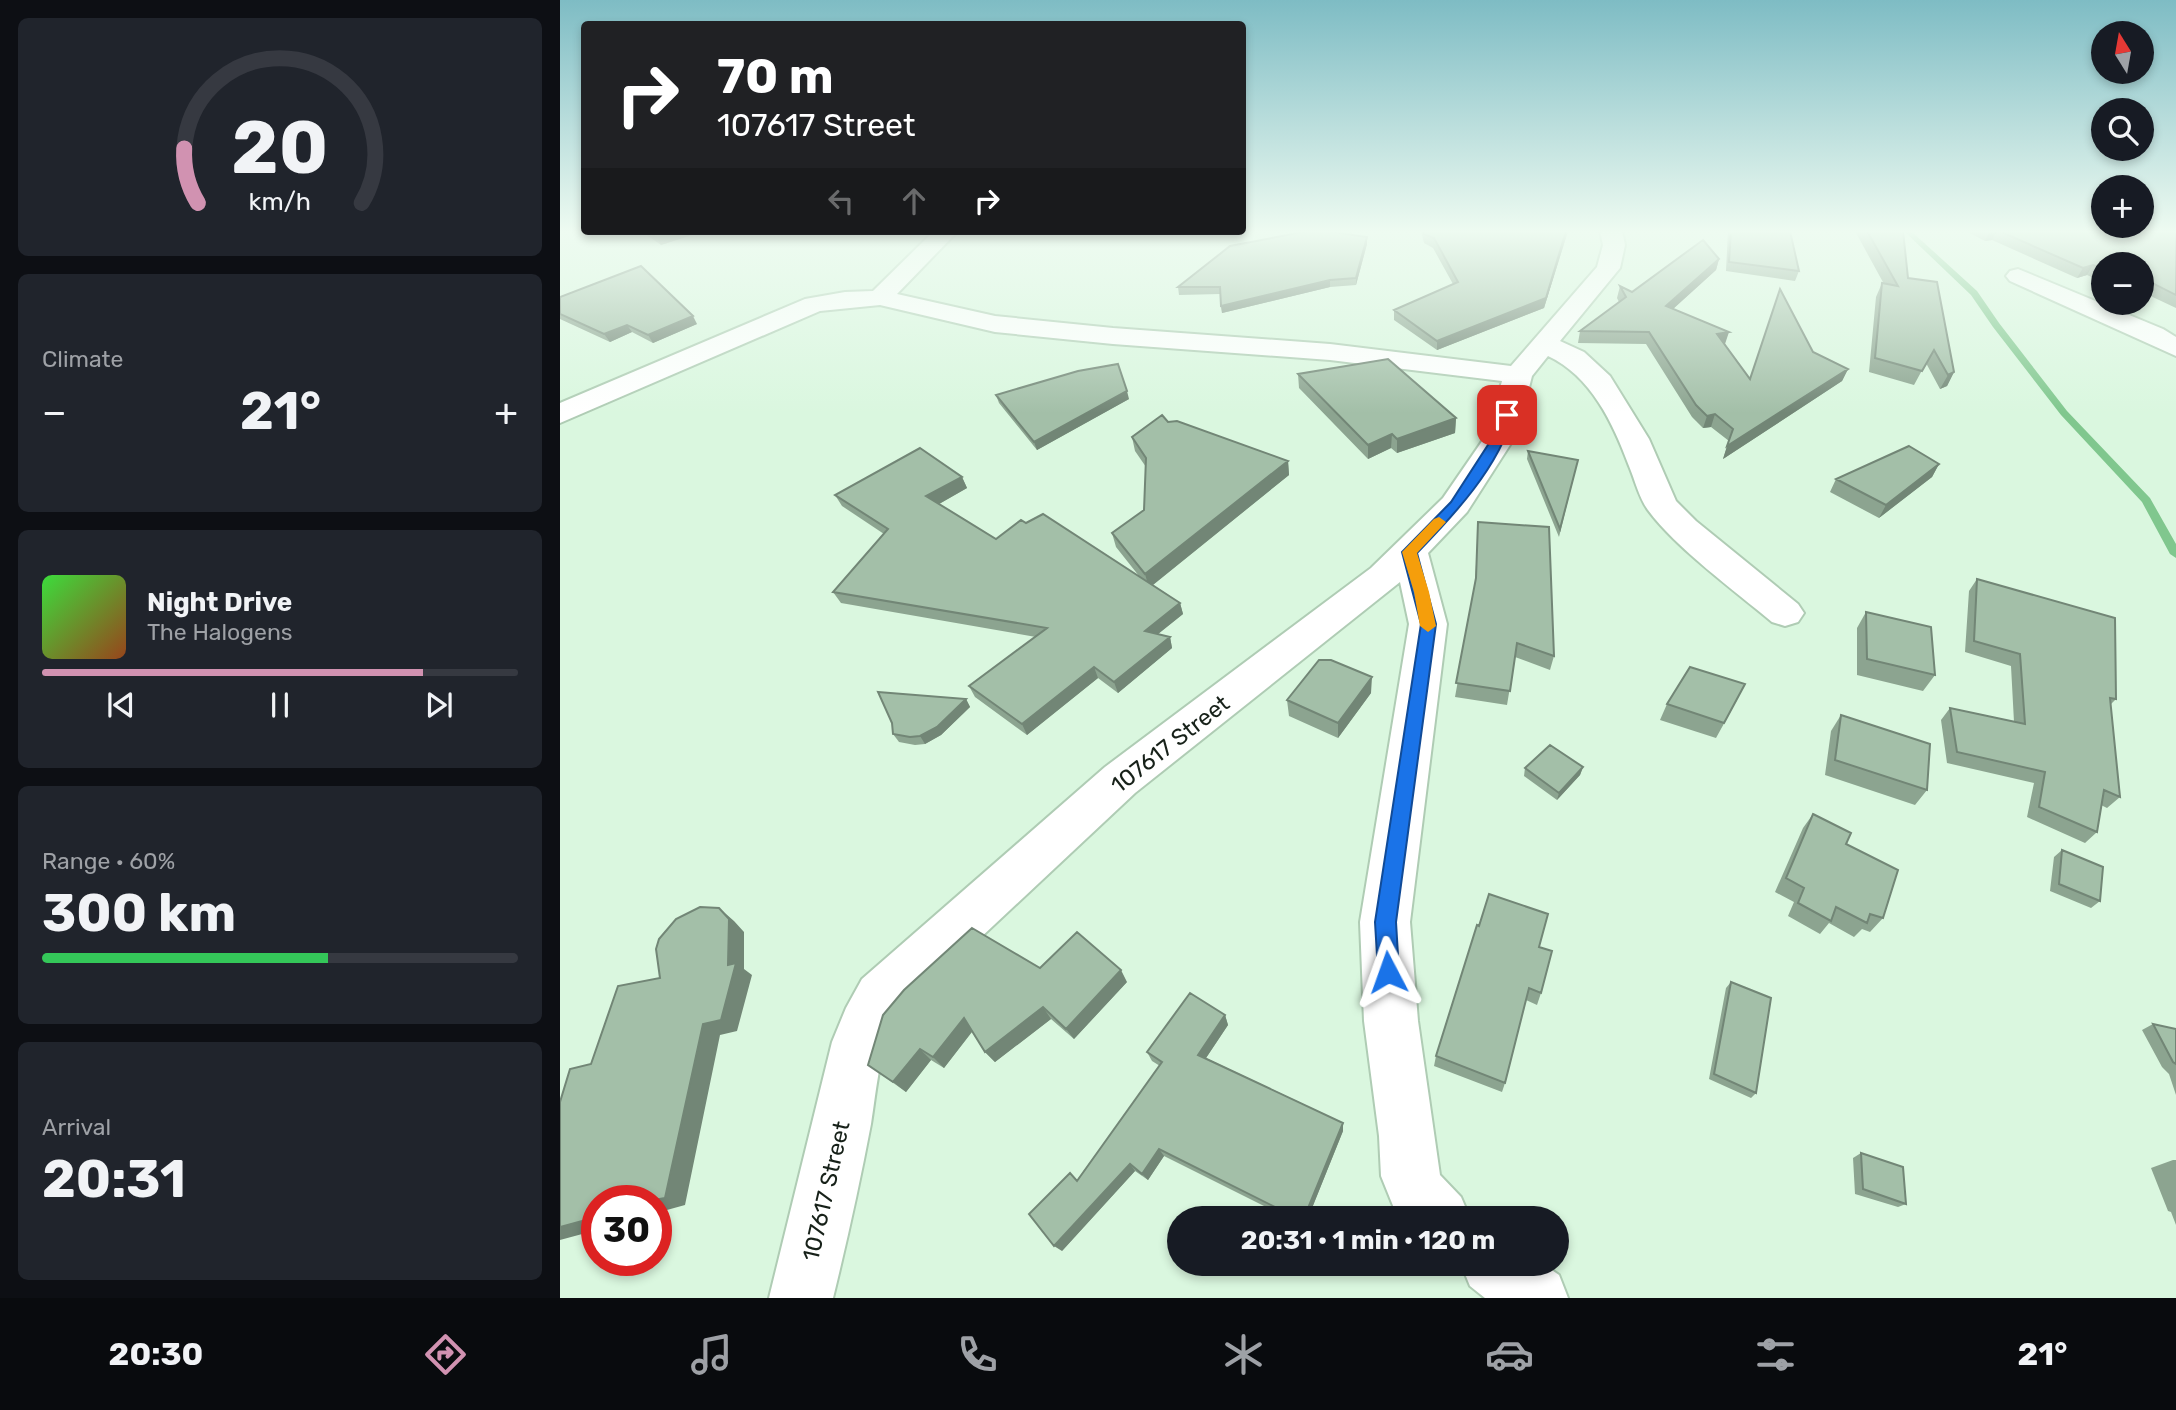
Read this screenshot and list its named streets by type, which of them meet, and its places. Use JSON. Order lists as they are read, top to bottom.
{
  "streets": {
    "street": ["107617 Street"]
  },
  "north": "top",
  "page": {
    "map_buttons": ["+", "−"],
    "turn": ["70 m", "107617 Street"],
    "tile": [
      "Climate",
      ["Range · 60%", "300 km"],
      ["Arrival", "20:31"]
    ],
    "heat": ["−", "21°", "+"],
    "song": ["Night Drive", "The Halogens"],
    "limit": "30",
    "trip": "20:31 · 1 min · 120 m",
    "tabs": ["20:30", "21°"],
    "gauge": ["20", "km/h"]
  }
}
